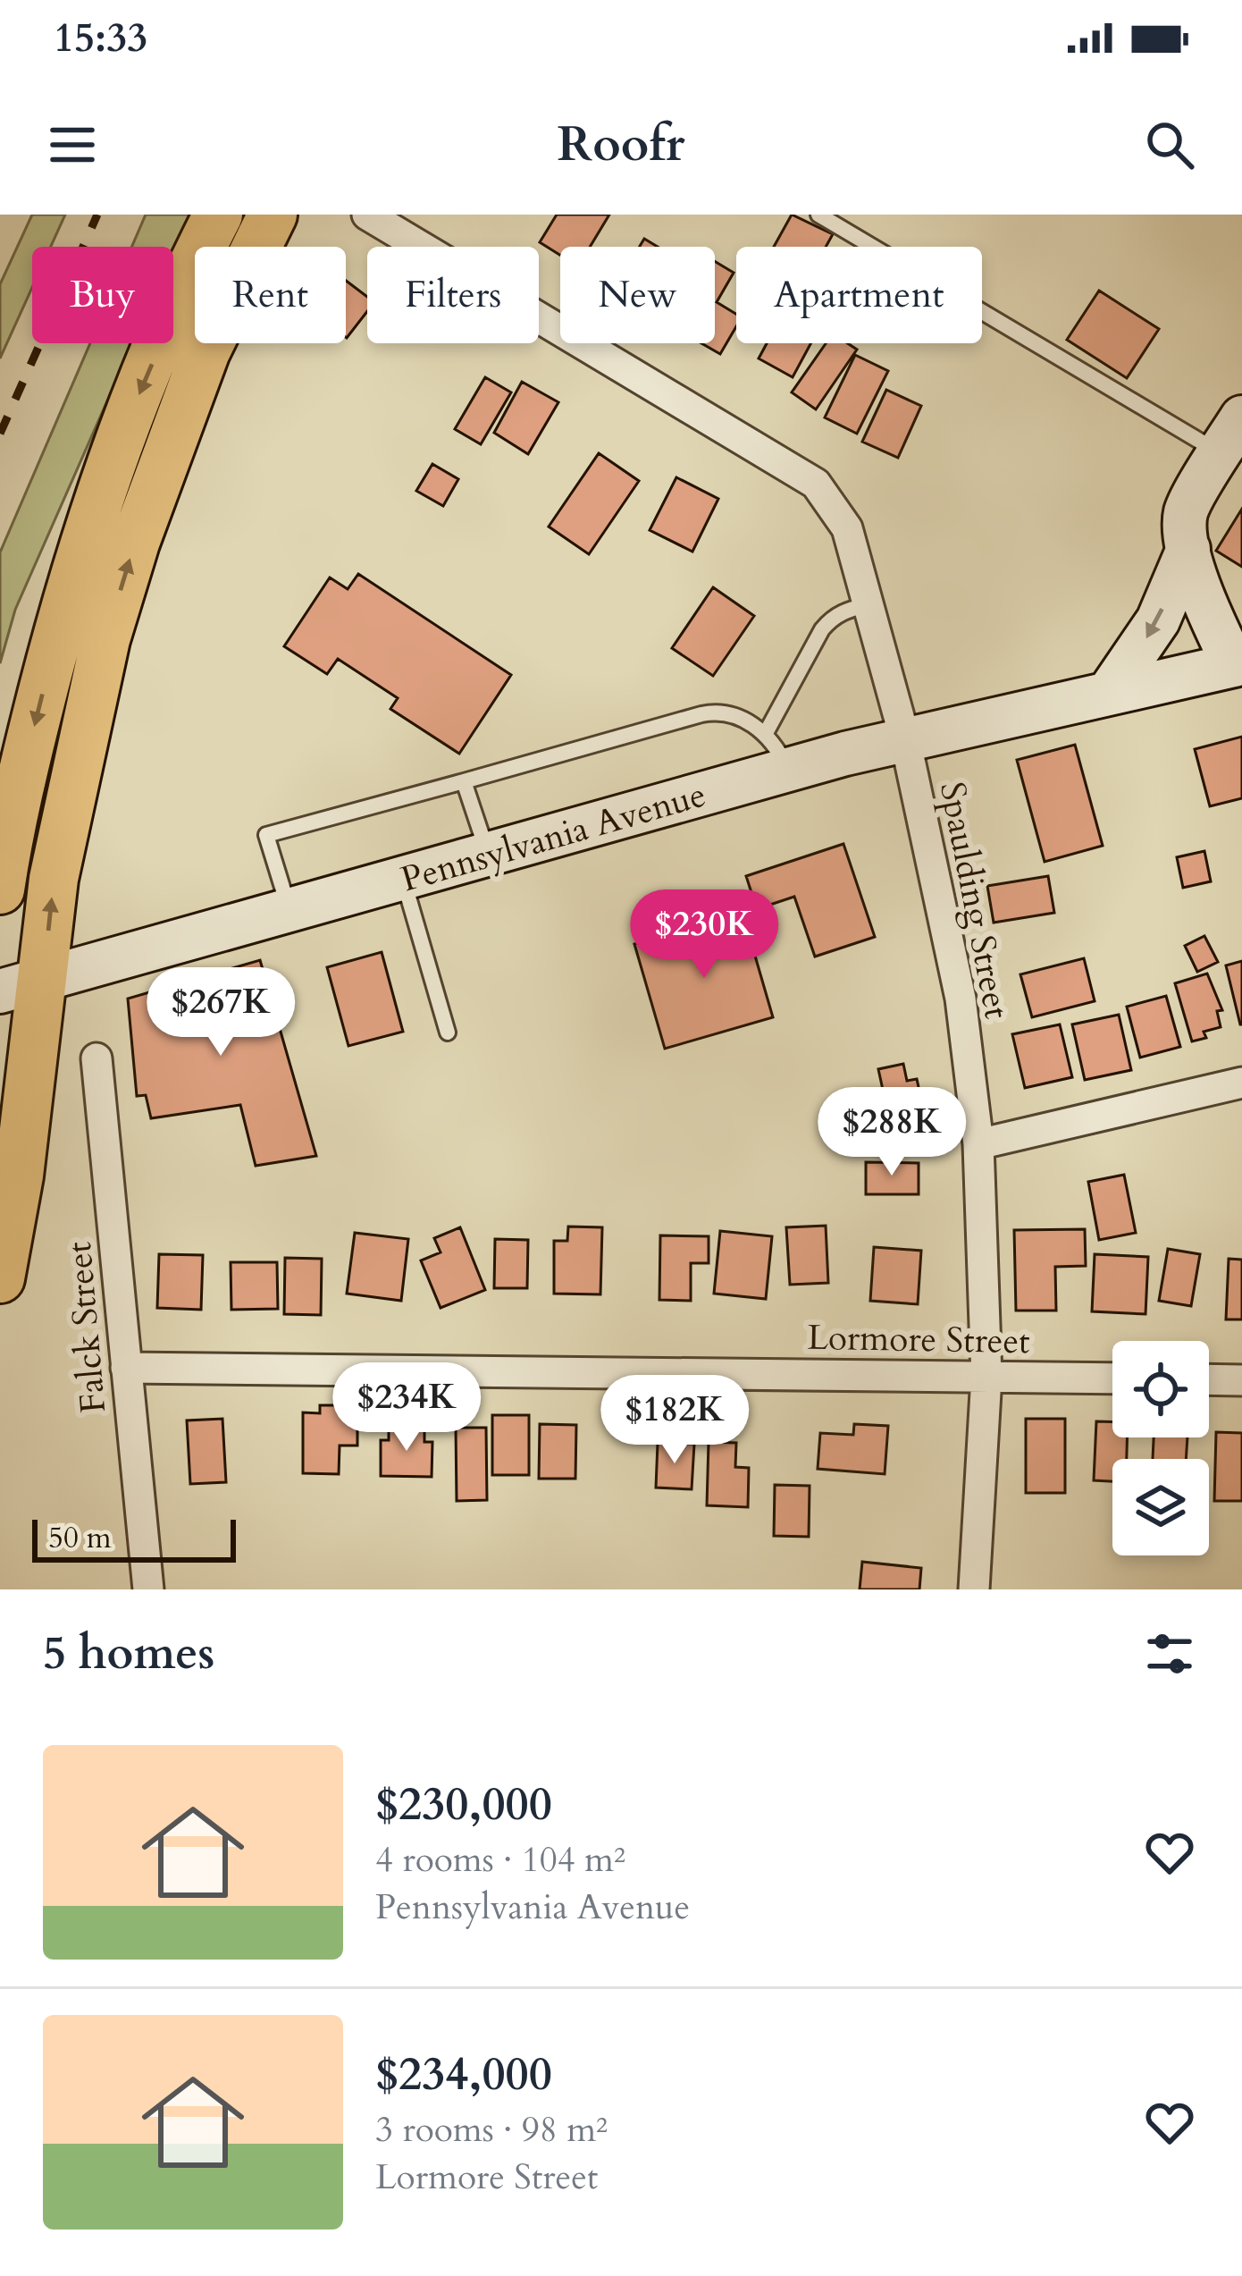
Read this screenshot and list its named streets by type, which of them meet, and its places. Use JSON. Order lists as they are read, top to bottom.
{
  "streets": {
    "main road": ["Pennsylvania Avenue"],
    "street": ["Spaulding Street", "Falck Street", "Lormore Street"]
  },
  "crossings": [
    ["Pennsylvania Avenue", "Spaulding Street"],
    ["Spaulding Street", "Lormore Street"],
    ["Falck Street", "Lormore Street"]
  ],
  "scale_bar": "50 m",
  "page": {
    "status": "15:33",
    "header": "Roofr",
    "chip": [
      "Buy",
      "Rent",
      "Filters",
      "New",
      "Apartment"
    ],
    "price": [
      "$230K",
      "$267K",
      "$288K",
      "$234K",
      "$182K"
    ],
    "scale": "50 m",
    "heading": "5 homes",
    "list": [
      {
        "name": "$230,000",
        "note": "4 rooms · 104 m² · Pennsylvania Avenue"
      },
      {
        "name": "$234,000",
        "note": "3 rooms · 98 m² · Lormore Street"
      }
    ]
  }
}
